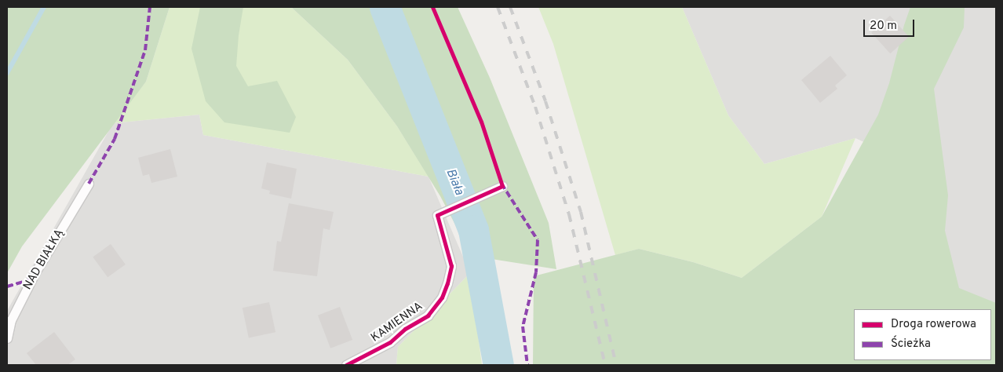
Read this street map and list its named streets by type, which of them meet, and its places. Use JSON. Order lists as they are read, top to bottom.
{
  "streets": {
    "lane": ["NAD BIAŁKĄ", "KAMIENNA"]
  },
  "water": ["Biała"],
  "legend": ["Droga rowerowa", "Ścieżka"],
  "scale_bar": "20 m"
}
